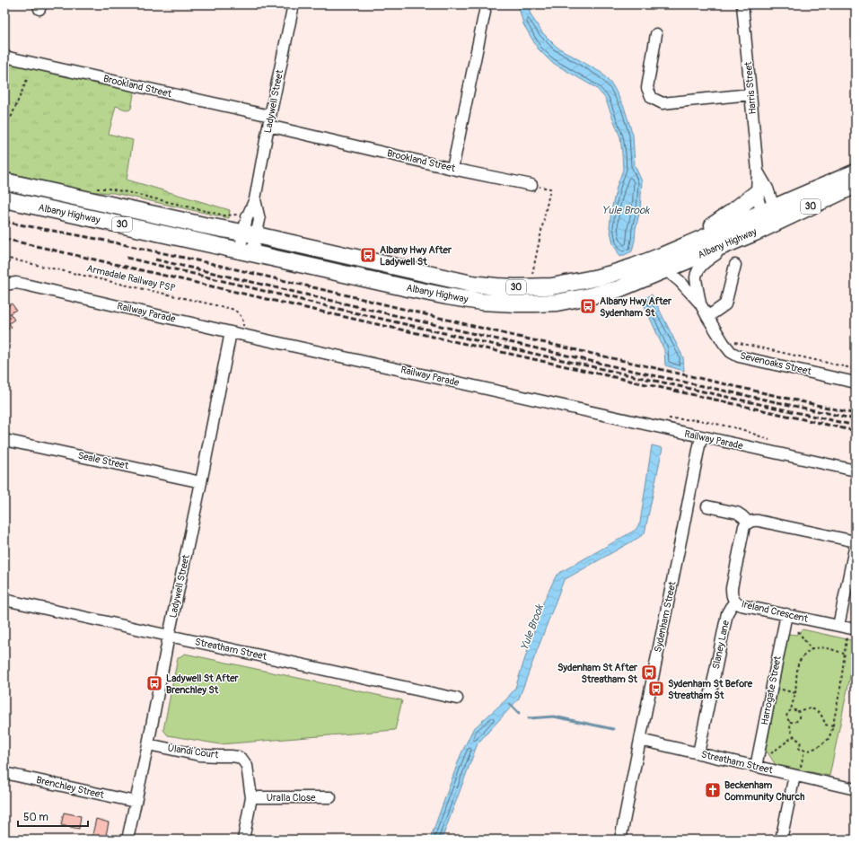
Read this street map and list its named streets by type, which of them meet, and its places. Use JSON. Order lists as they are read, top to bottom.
{
  "streets": {
    "highway": ["30", "Albany Highway"],
    "street": [
      "Brookland Street",
      "Harris Street",
      "Ladywell Street",
      "Railway Parade",
      "Sevenoaks Street",
      "Seale Street",
      "Ireland Crescent",
      "Sydenham Street",
      "Slaney Lane",
      "Streatham Street",
      "Harrogate Street",
      "Ulandi Court",
      "Brenchley Street",
      "Uralla Close"
    ],
    "path": ["Armadale Railway PSP"]
  },
  "crossings": [
    ["Brookland Street", "Ladywell Street"],
    ["Harris Street", "Albany Highway"],
    ["Harris Street", "Sevenoaks Street"],
    ["Ladywell Street", "Albany Highway"],
    ["Ladywell Street", "Railway Parade"],
    ["Ladywell Street", "Seale Street"],
    ["Ladywell Street", "Streatham Street"],
    ["Ladywell Street", "Ulandi Court"],
    ["Ladywell Street", "Brenchley Street"],
    ["Albany Highway", "Sevenoaks Street"],
    ["Railway Parade", "Sydenham Street"],
    ["Ireland Crescent", "Slaney Lane"],
    ["Ireland Crescent", "Harrogate Street"],
    ["Sydenham Street", "Streatham Street"],
    ["Slaney Lane", "Streatham Street"],
    ["Streatham Street", "Harrogate Street"],
    ["Ulandi Court", "Uralla Close"]
  ],
  "water": ["Yule Brook"],
  "places": {
    "bus stop": [
      "Albany Hwy After Ladywell St",
      "Albany Hwy After Sydenham St",
      "Sydenham St After Streatham St",
      "Ladywell St After Brenchley St",
      "Sydenham St Before Streatham St"
    ],
    "church": ["Beckenham Community Church"]
  },
  "scale_bar": "50 m"
}
